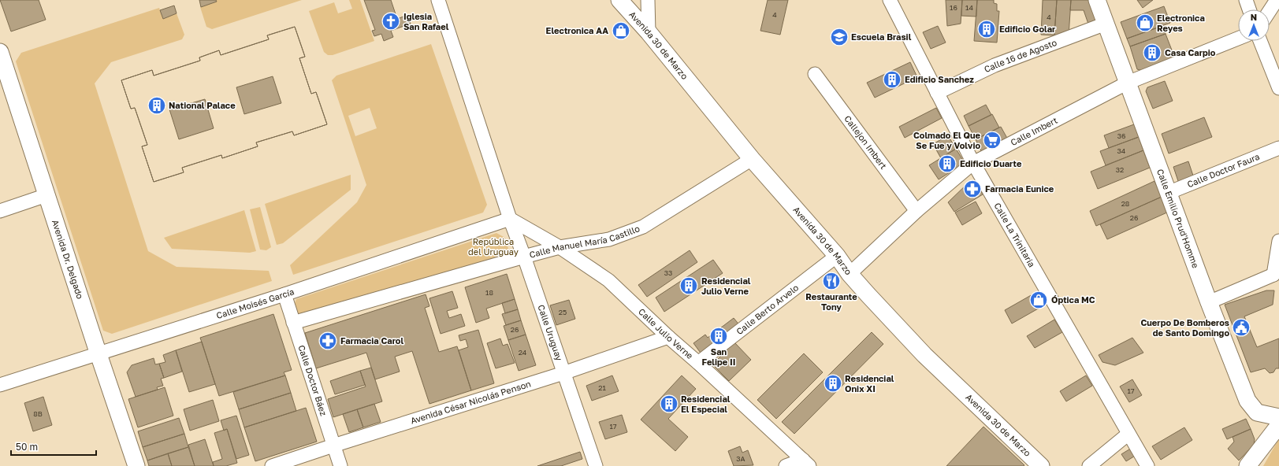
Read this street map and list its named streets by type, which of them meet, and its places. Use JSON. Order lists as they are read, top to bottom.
{
  "streets": {
    "main road": ["Avenida 30 de Marzo", "Calle Emilio Prud'Homme", "Avenida Dr. Delgado"],
    "street": [
      "Calle 16 de Agosto",
      "Calle Imbert",
      "Callejon Imbert",
      "Calle Doctor Faura",
      "Calle La Trinitaria",
      "Calle Manuel María Castillo",
      "Calle Moisés García",
      "Calle Berto Arvelo",
      "Calle Uruguay",
      "Calle Julio Verne",
      "Calle Doctor Báez",
      "Avenida César Nicolás Penson"
    ]
  },
  "crossings": [
    ["Avenida 30 de Marzo", "Calle Imbert"],
    ["Avenida 30 de Marzo", "Calle Manuel María Castillo"],
    ["Avenida 30 de Marzo", "Calle Berto Arvelo"],
    ["Calle 16 de Agosto", "Calle Emilio Prud'Homme"],
    ["Calle 16 de Agosto", "Calle La Trinitaria"],
    ["Calle Imbert", "Callejon Imbert"],
    ["Calle Imbert", "Calle Emilio Prud'Homme"],
    ["Calle Imbert", "Calle La Trinitaria"],
    ["Calle Doctor Faura", "Calle Emilio Prud'Homme"],
    ["Calle Manuel María Castillo", "Calle Uruguay"],
    ["Calle Manuel María Castillo", "Calle Julio Verne"],
    ["Calle Manuel María Castillo", "Calle Doctor Báez"],
    ["Avenida Dr. Delgado", "Calle Moisés García"],
    ["Calle Moisés García", "Calle Uruguay"],
    ["Calle Moisés García", "Calle Julio Verne"],
    ["Calle Moisés García", "Calle Doctor Báez"],
    ["Calle Berto Arvelo", "Calle Julio Verne"],
    ["Calle Uruguay", "Calle Julio Verne"],
    ["Calle Uruguay", "Avenida César Nicolás Penson"],
    ["Calle Julio Verne", "Avenida César Nicolás Penson"],
    ["Calle Doctor Báez", "Avenida César Nicolás Penson"]
  ],
  "parks": ["República del Uruguay"],
  "places": {
    "church": ["Iglesia San Rafael"],
    "shop": ["Electronica Reyes", "Electronica AA", "Óptica MC"],
    "building": [
      "Edificio Golar",
      "Casa Carpio",
      "Edificio Sanchez",
      "National Palace",
      "Edificio Duarte",
      "Residencial Julio Verne",
      "San Felipe II",
      "Residencial Onix XI",
      "Residencial El Especial"
    ],
    "school or university": ["Escuela Brasil"],
    "supermarket": ["Colmado El Que Se Fue y Volvio"],
    "pharmacy": ["Farmacia Eunice", "Farmacia Carol"],
    "restaurant": ["Restaurante Tony"],
    "public building": ["Cuerpo De Bomberos de Santo Domingo"]
  },
  "house_numbers": [
    "16",
    "14",
    "4",
    "4",
    "36",
    "34",
    "32",
    "28",
    "26",
    "33",
    "18",
    "25",
    "26",
    "24",
    "21",
    "17",
    "8B",
    "17",
    "3A"
  ],
  "scale_bar": "50 m",
  "north": "top"
}
